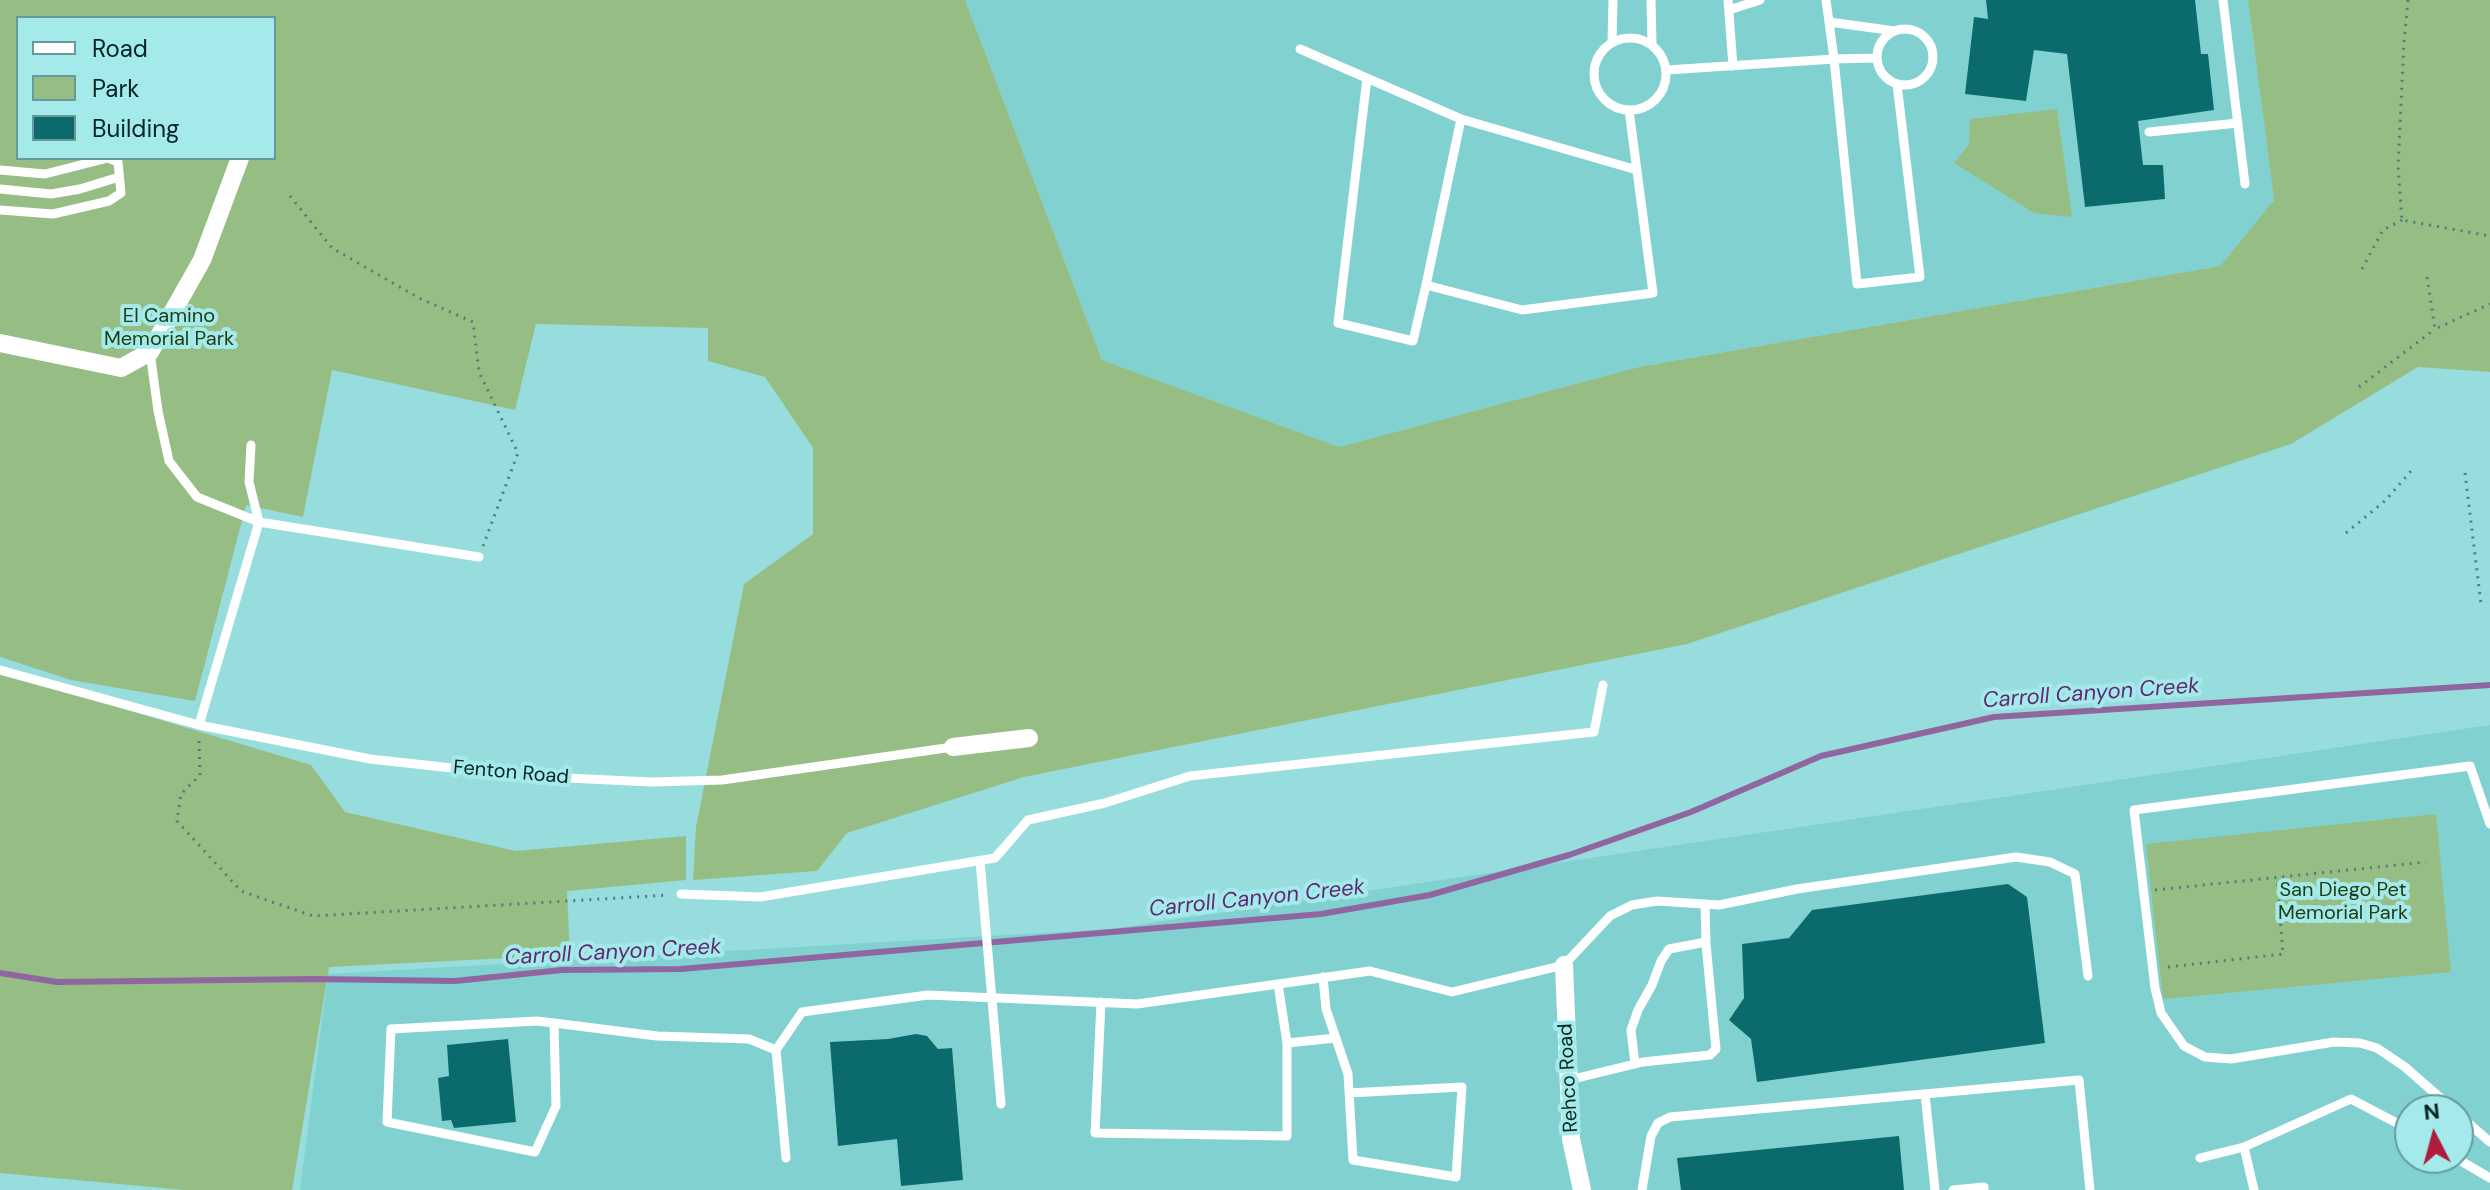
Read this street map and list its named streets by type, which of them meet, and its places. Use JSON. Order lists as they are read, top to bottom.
{
  "streets": {
    "street": ["Fenton Road", "Rehco Road"]
  },
  "water": ["Carroll Canyon Creek"],
  "parks": ["El Camino Memorial Park", "San Diego Pet Memorial Park"],
  "legend": ["Road", "Park", "Building"],
  "north": "top"
}
